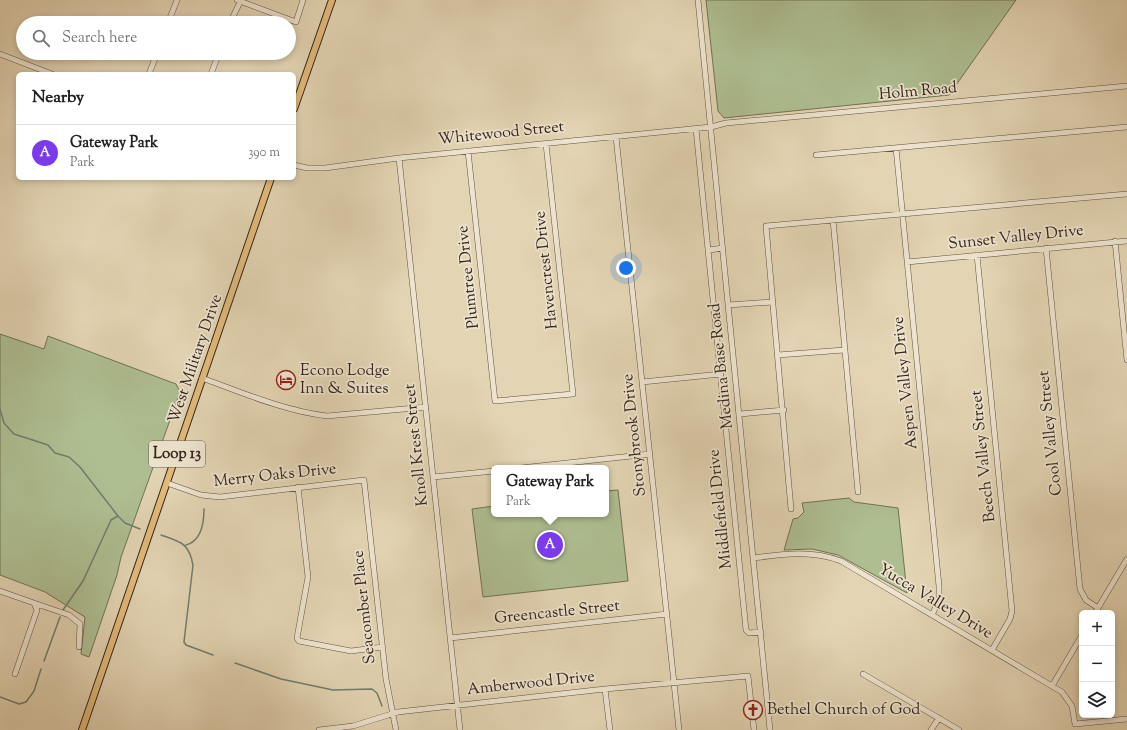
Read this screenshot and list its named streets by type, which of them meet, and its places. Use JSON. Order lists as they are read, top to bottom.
{
  "streets": {
    "main road": ["West Military Drive", "Loop 13"],
    "street": [
      "Holm Road",
      "Whitewood Street",
      "Sunset Valley Drive",
      "Havencrest Drive",
      "Plumtree Drive",
      "Medina Base Road",
      "Aspen Valley Drive",
      "Cool Valley Street",
      "Stonybrook Drive",
      "Knoll Krest Street",
      "Beech Valley Street",
      "Merry Oaks Drive",
      "Middlefield Drive",
      "Yucca Valley Drive",
      "Seacomber Place",
      "Greencastle Street",
      "Amberwood Drive"
    ]
  },
  "crossings": [
    ["Holm Road", "Whitewood Street"],
    ["Holm Road", "Medina Base Road"],
    ["Whitewood Street", "Havencrest Drive"],
    ["Whitewood Street", "Plumtree Drive"],
    ["Whitewood Street", "Medina Base Road"],
    ["Whitewood Street", "Stonybrook Drive"],
    ["Whitewood Street", "Knoll Krest Street"],
    ["Whitewood Street", "Middlefield Drive"],
    ["Sunset Valley Drive", "Aspen Valley Drive"],
    ["Sunset Valley Drive", "Cool Valley Street"],
    ["Sunset Valley Drive", "Beech Valley Street"],
    ["Havencrest Drive", "Plumtree Drive"],
    ["West Military Drive", "Merry Oaks Drive"],
    ["Medina Base Road", "Middlefield Drive"],
    ["Medina Base Road", "Yucca Valley Drive"],
    ["Aspen Valley Drive", "Yucca Valley Drive"],
    ["Stonybrook Drive", "Greencastle Street"],
    ["Stonybrook Drive", "Amberwood Drive"],
    ["Knoll Krest Street", "Greencastle Street"],
    ["Knoll Krest Street", "Amberwood Drive"],
    ["Beech Valley Street", "Yucca Valley Drive"],
    ["Merry Oaks Drive", "Seacomber Place"],
    ["Seacomber Place", "Amberwood Drive"]
  ],
  "places": {
    "hotel": ["Econo Lodge Inn & Suites"],
    "church": ["Bethel Church of God"]
  },
  "page": {
    "search": "Search here",
    "heading": "Nearby",
    "list": [
      {
        "mark": "A",
        "name": "Gateway Park",
        "note": "Park",
        "value": "390 m"
      }
    ],
    "popup": ["Gateway Park", "Park"],
    "pins": "A",
    "map_buttons": ["+", "−"]
  }
}
